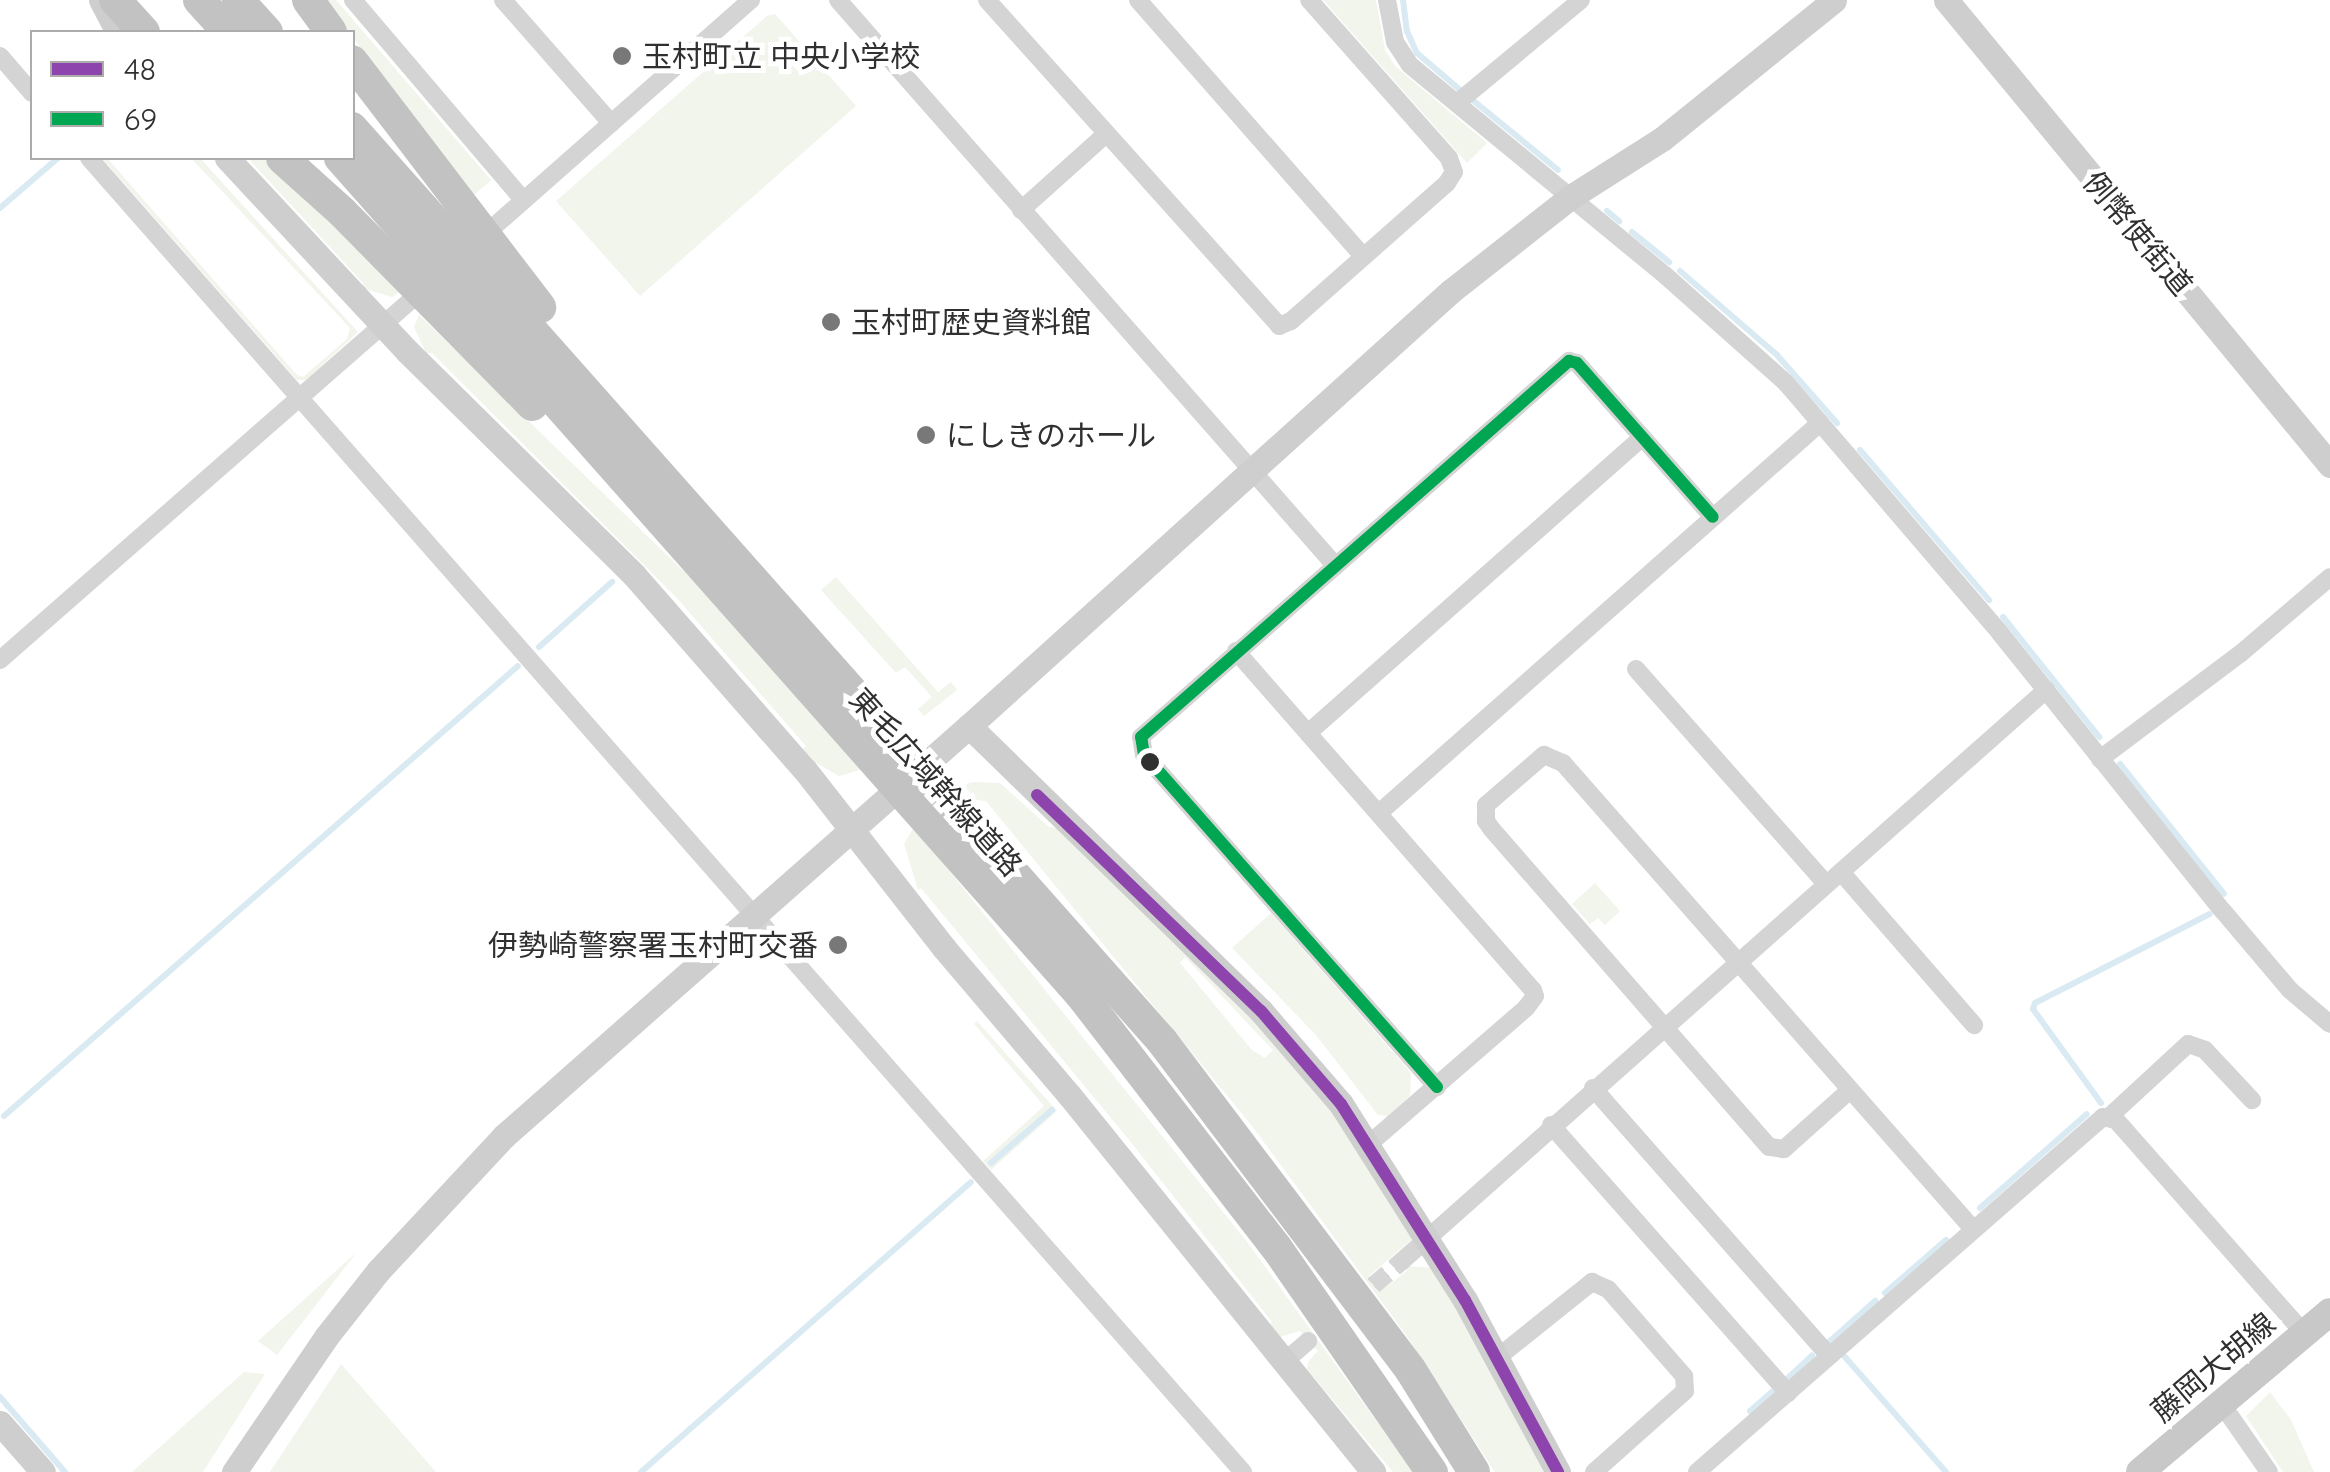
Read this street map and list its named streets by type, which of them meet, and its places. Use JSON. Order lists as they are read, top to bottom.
{
  "streets": {
    "highway": ["東毛広域幹線道路"],
    "main road": ["藤岡大胡線"],
    "street": ["例幣使街道"]
  },
  "places": [
    "玉村町立 中央小学校",
    "玉村町歴史資料館",
    "にしきのホール",
    "伊勢崎警察署玉村町交番"
  ],
  "lines": ["transit line 69", "transit line 48"],
  "legend": ["48", "69"]
}
